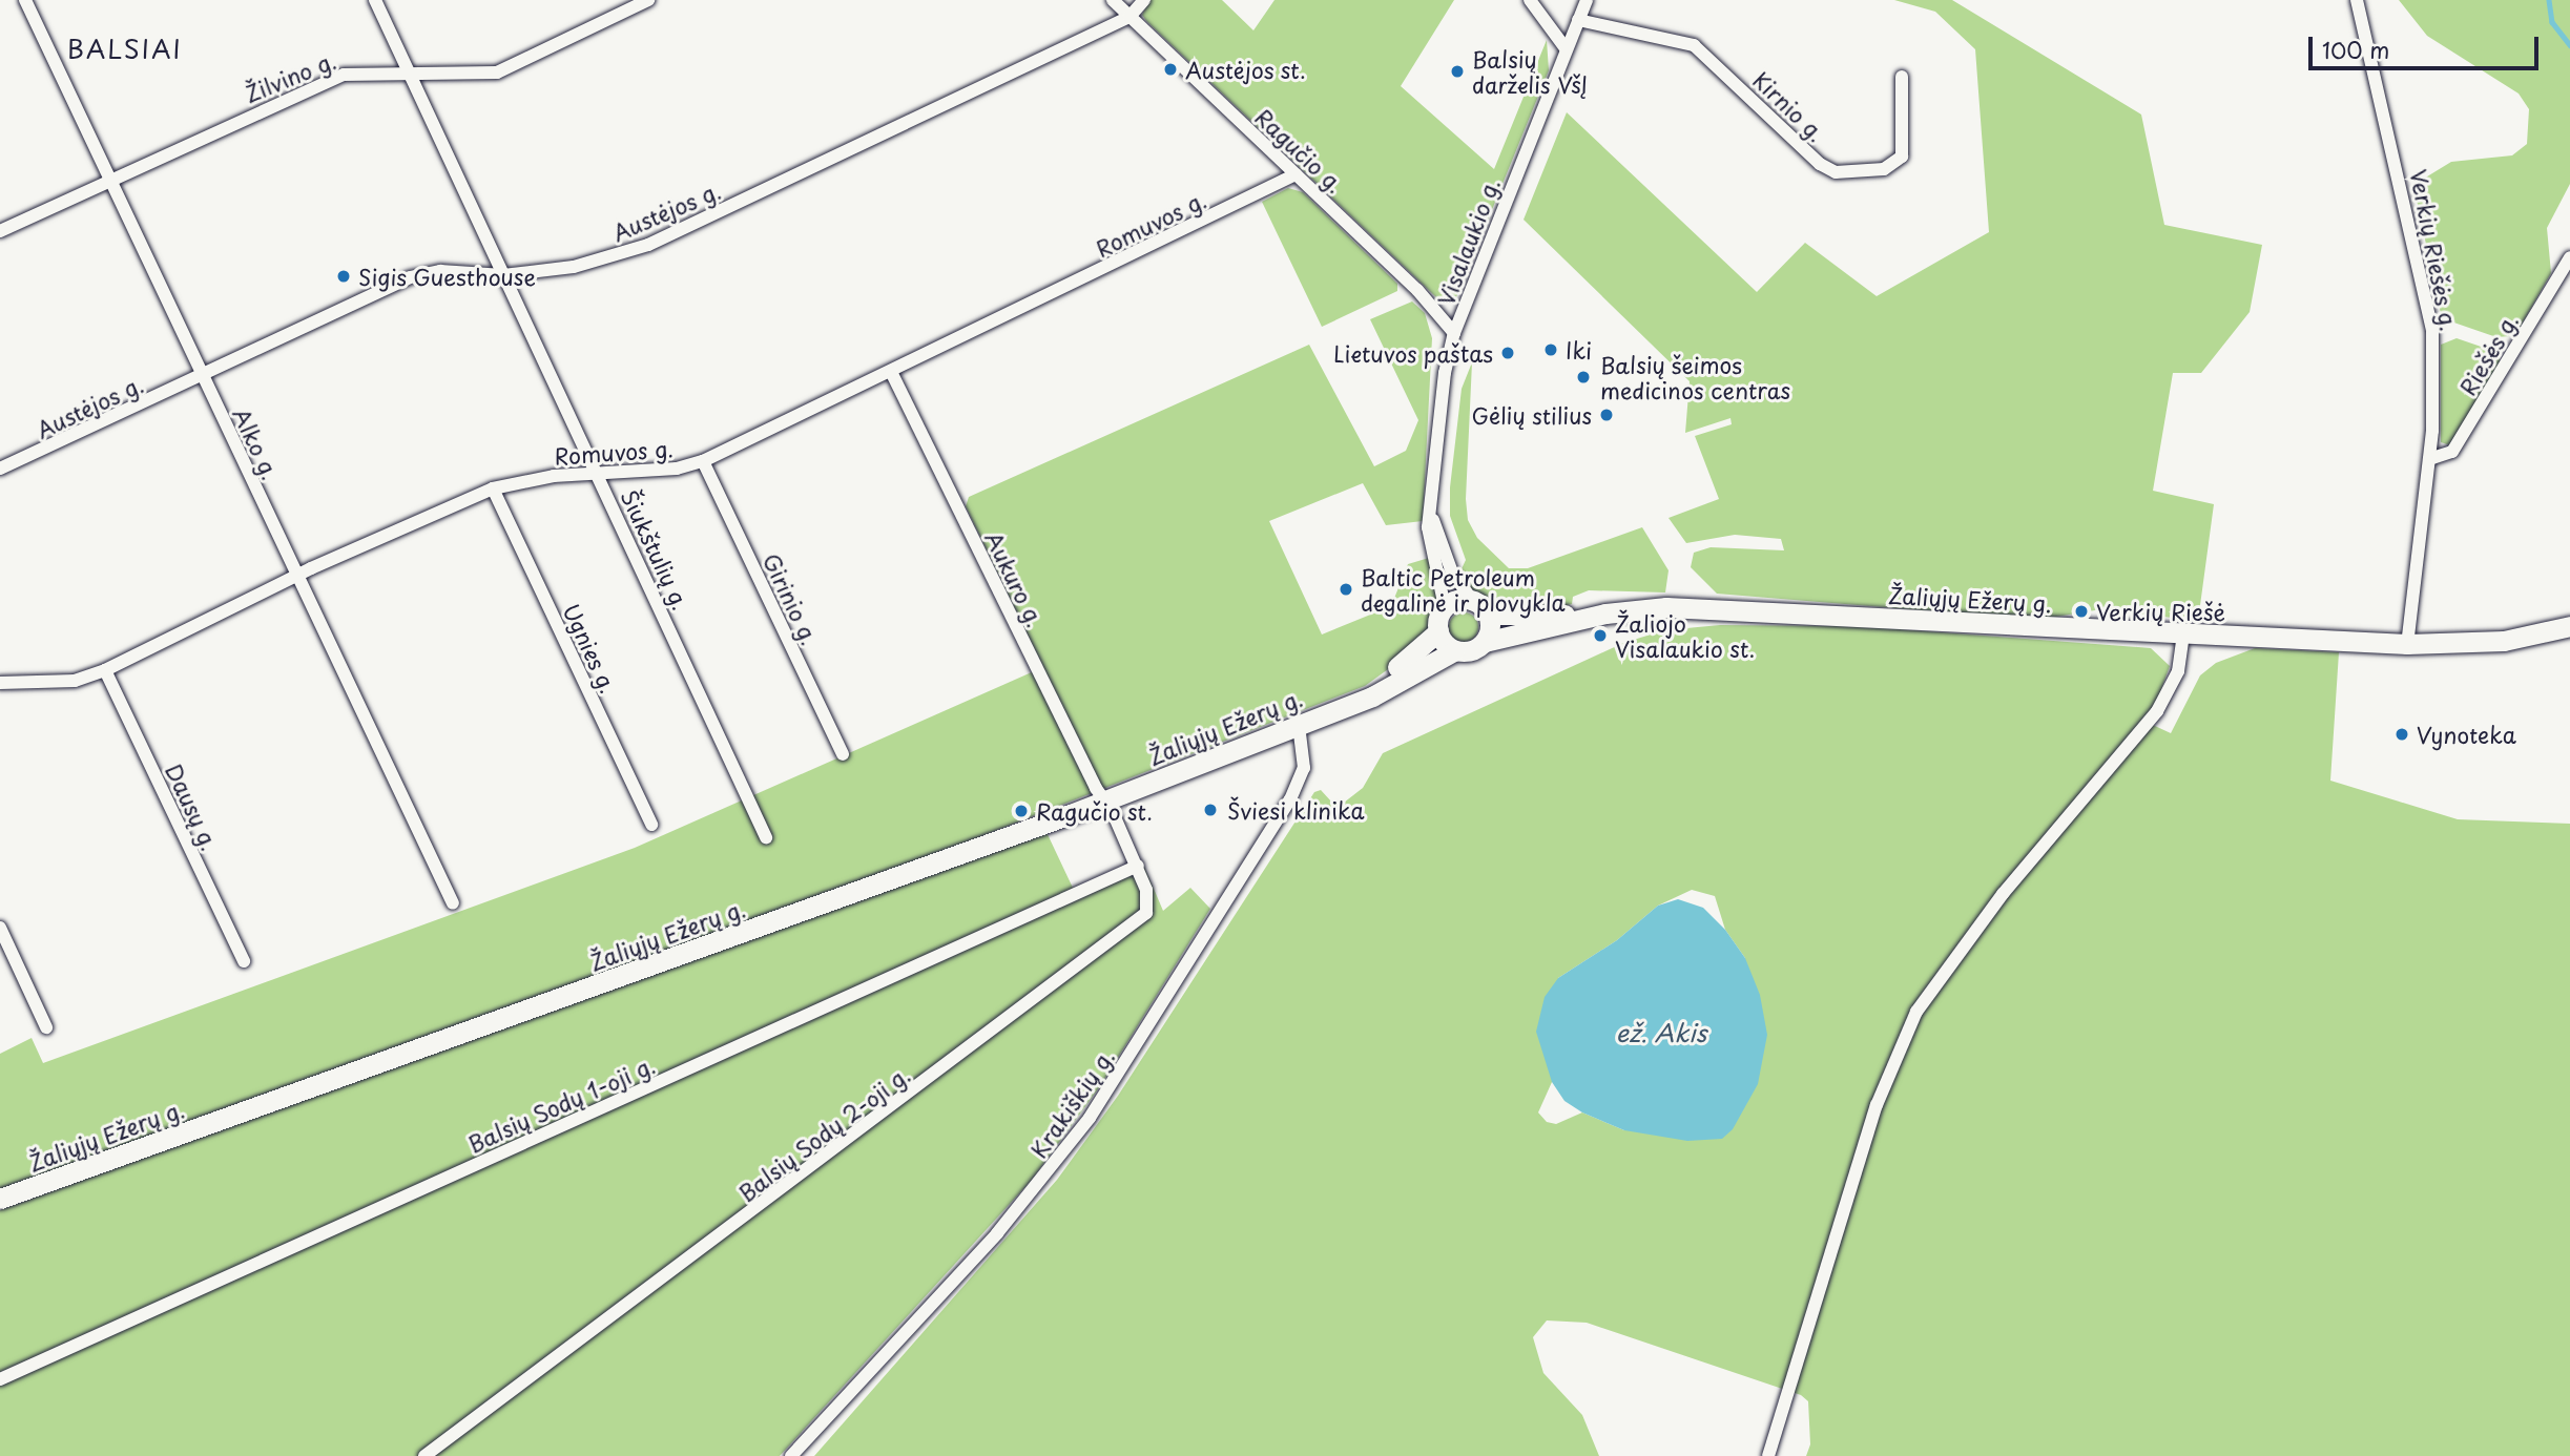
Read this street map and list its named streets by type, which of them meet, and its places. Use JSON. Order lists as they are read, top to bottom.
{
  "streets": {
    "main road": ["Žaliųjų Ežerų g."],
    "street": [
      "Žilvino g.",
      "Kirnio g.",
      "Ragučio g.",
      "Austėjos g.",
      "Romuvos g.",
      "Visalaukio g.",
      "Verkių Riešės g.",
      "Riešės g.",
      "Alko g.",
      "Šiukštulių g.",
      "Aukuro g.",
      "Girinio g.",
      "Ugnies g.",
      "Dausų g.",
      "Krakiškių g.",
      "Balsių Sodų 1-oji g.",
      "Balsių Sodų 2-oji g."
    ]
  },
  "crossings": [
    ["Žilvino g.", "Alko g."],
    ["Žilvino g.", "Šiukštulių g."],
    ["Kirnio g.", "Visalaukio g."],
    ["Ragučio g.", "Austėjos g."],
    ["Ragučio g.", "Romuvos g."],
    ["Ragučio g.", "Visalaukio g."],
    ["Austėjos g.", "Alko g."],
    ["Austėjos g.", "Šiukštulių g."],
    ["Romuvos g.", "Alko g."],
    ["Romuvos g.", "Šiukštulių g."],
    ["Romuvos g.", "Aukuro g."],
    ["Romuvos g.", "Girinio g."],
    ["Romuvos g.", "Ugnies g."],
    ["Romuvos g.", "Dausų g."],
    ["Visalaukio g.", "Žaliųjų Ežerų g."],
    ["Verkių Riešės g.", "Riešės g."],
    ["Verkių Riešės g.", "Žaliųjų Ežerų g."],
    ["Aukuro g.", "Žaliųjų Ežerų g."],
    ["Aukuro g.", "Balsių Sodų 2-oji g."],
    ["Žaliųjų Ežerų g.", "Krakiškių g."],
    ["Žaliųjų Ežerų g.", "Balsių Sodų 2-oji g."],
    ["Balsių Sodų 1-oji g.", "Balsių Sodų 2-oji g."]
  ],
  "districts": ["BALSIAI"],
  "water": ["ež. Akis"],
  "places": [
    "Austėjos st.",
    "Balsių darželis VšĮ",
    "Sigis Guesthouse",
    "Iki",
    "Lietuvos paštas",
    "Balsių šeimos medicinos centras",
    "Gėlių stilius",
    "Baltic Petroleum degalinė ir plovykla",
    "Verkių Riešė",
    "Žaliojo Visalaukio st.",
    "Vynoteka",
    "Šviesi klinika",
    "Ragučio st."
  ],
  "scale_bar": "100 m"
}
